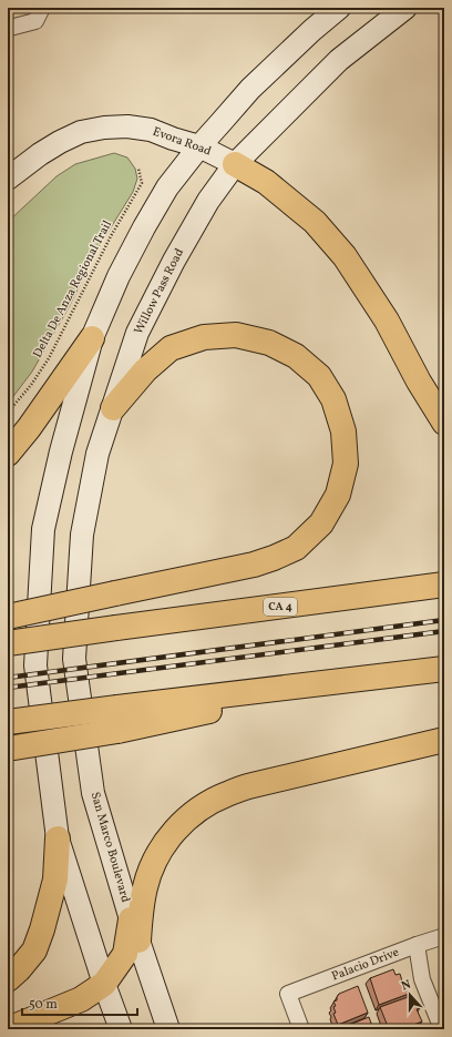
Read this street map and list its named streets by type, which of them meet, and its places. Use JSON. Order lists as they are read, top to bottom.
{
  "streets": {
    "highway": ["CA 4"],
    "main road": ["Evora Road", "Willow Pass Road", "San Marco Boulevard"],
    "street": ["Palacio Drive"],
    "path": ["Delta De Anza Regional Trail"]
  },
  "crossings": [
    ["Evora Road", "Willow Pass Road"],
    ["Willow Pass Road", "San Marco Boulevard"]
  ],
  "scale_bar": "50 m",
  "north": "top"
}
